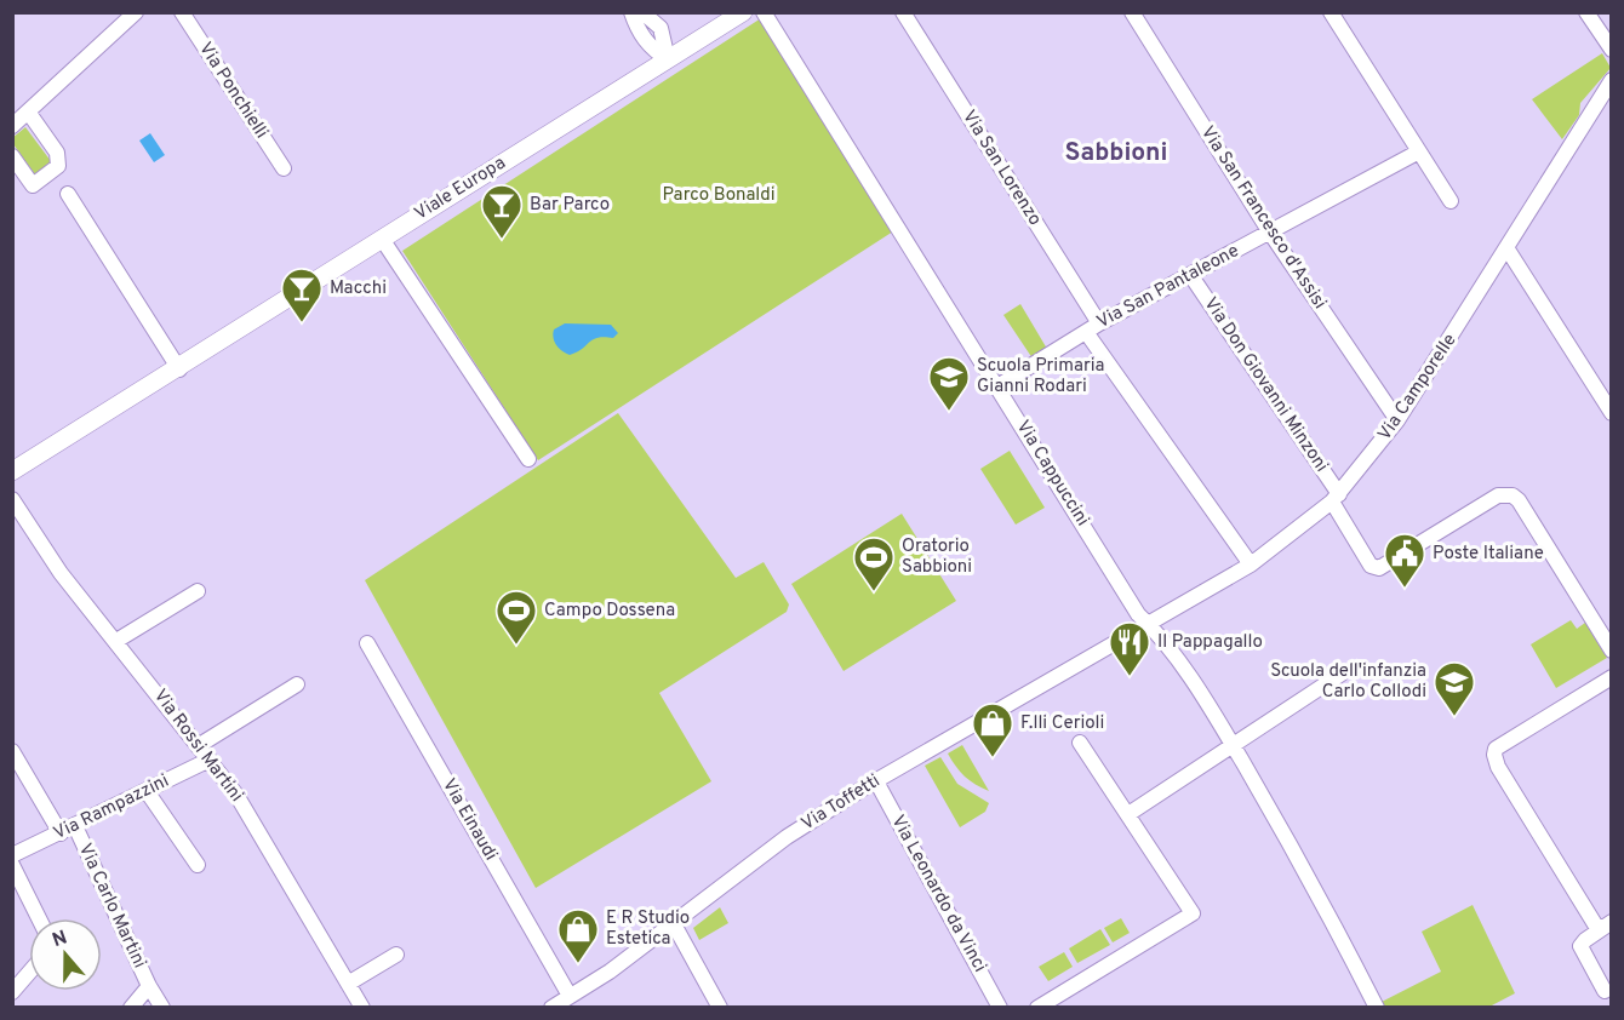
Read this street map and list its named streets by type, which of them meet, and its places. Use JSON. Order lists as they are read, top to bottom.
{
  "streets": {
    "street": [
      "Via Ponchielli",
      "Via San Lorenzo",
      "Viale Europa",
      "Via San Francesco d'Assisi",
      "Via San Pantaleone",
      "Via Don Giovanni Minzoni",
      "Via Camporelle",
      "Via Cappuccini",
      "Via Rossi Martini",
      "Via Toffetti",
      "Via Rampazzini",
      "Via Einaudi",
      "Via Leonardo da Vinci",
      "Via Carlo Martini"
    ]
  },
  "crossings": [
    ["Via San Lorenzo", "Via San Pantaleone"],
    ["Via San Francesco d'Assisi", "Via San Pantaleone"],
    ["Via San Francesco d'Assisi", "Via Camporelle"],
    ["Via San Pantaleone", "Via Don Giovanni Minzoni"],
    ["Via San Pantaleone", "Via Cappuccini"],
    ["Via Don Giovanni Minzoni", "Via Camporelle"],
    ["Via Camporelle", "Via Cappuccini"],
    ["Via Camporelle", "Via Toffetti"],
    ["Via Cappuccini", "Via Toffetti"],
    ["Via Rossi Martini", "Via Rampazzini"],
    ["Via Toffetti", "Via Einaudi"],
    ["Via Toffetti", "Via Leonardo da Vinci"],
    ["Via Rampazzini", "Via Carlo Martini"]
  ],
  "districts": ["Sabbioni"],
  "parks": ["Parco Bonaldi"],
  "places": {
    "bar": ["Bar Parco", "Macchi"],
    "school or university": ["Scuola Primaria Gianni Rodari", "Scuola dell'infanzia Carlo Collodi"],
    "public building": ["Poste Italiane"],
    "sports": ["Oratorio Sabbioni", "Campo Dossena"],
    "restaurant": ["Il Pappagallo"],
    "shop": ["F.lli Cerioli", "E R Studio Estetica"]
  },
  "north": "top"
}
